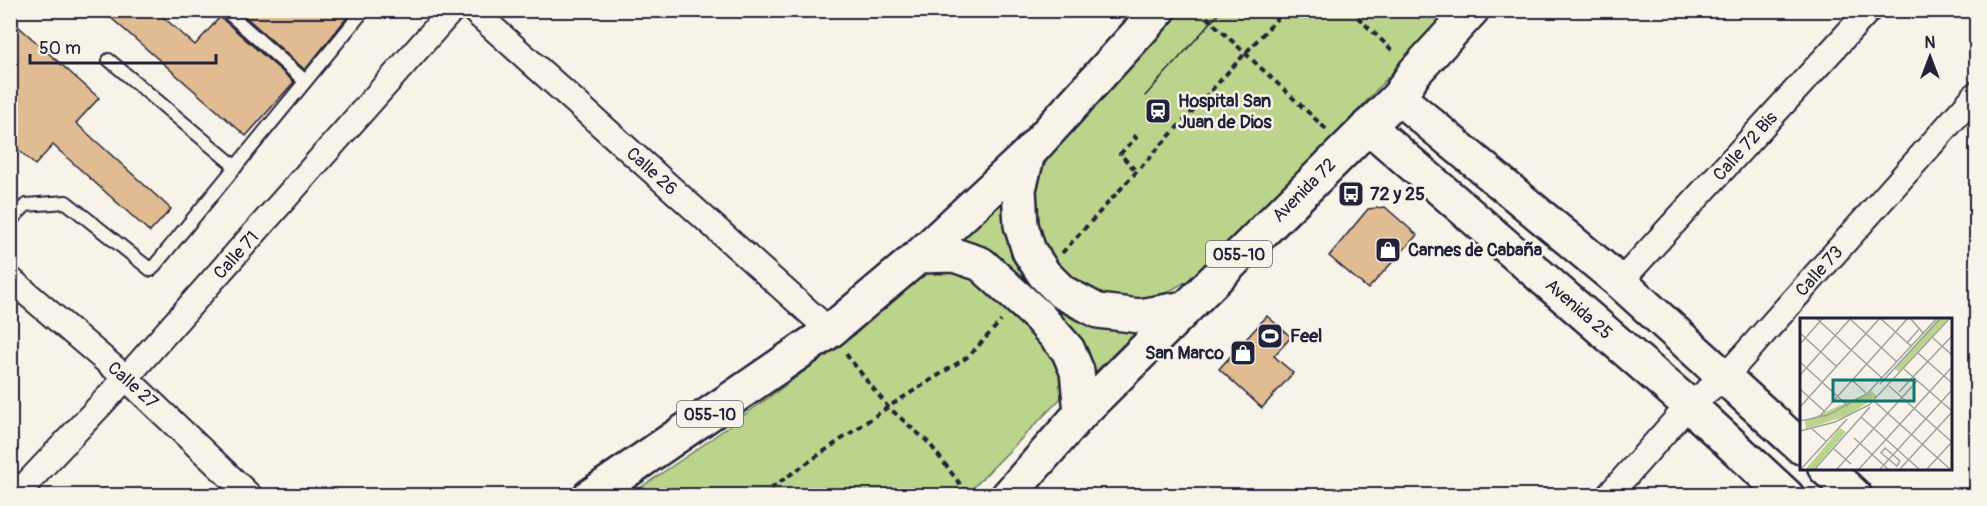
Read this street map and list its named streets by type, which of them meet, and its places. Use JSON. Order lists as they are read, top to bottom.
{
  "streets": {
    "main road": ["Avenida 72", "055-10", "Avenida 25"],
    "street": [
      "Calle 72 Bis",
      "Calle 26",
      "Calle 71",
      "Calle 73",
      "Calle 27"
    ]
  },
  "crossings": [
    ["Calle 26", "055-10"],
    ["Avenida 72", "Avenida 25"],
    ["Calle 71", "Calle 27"],
    ["Calle 73", "Avenida 25"]
  ],
  "places": {
    "station": ["Hospital San Juan de Dios"],
    "bus stop": ["72 y 25"],
    "shop": ["Carnes de Cabaña", "San Marco"],
    "sports": ["Feel"]
  },
  "scale_bar": "50 m",
  "north": "top"
}
